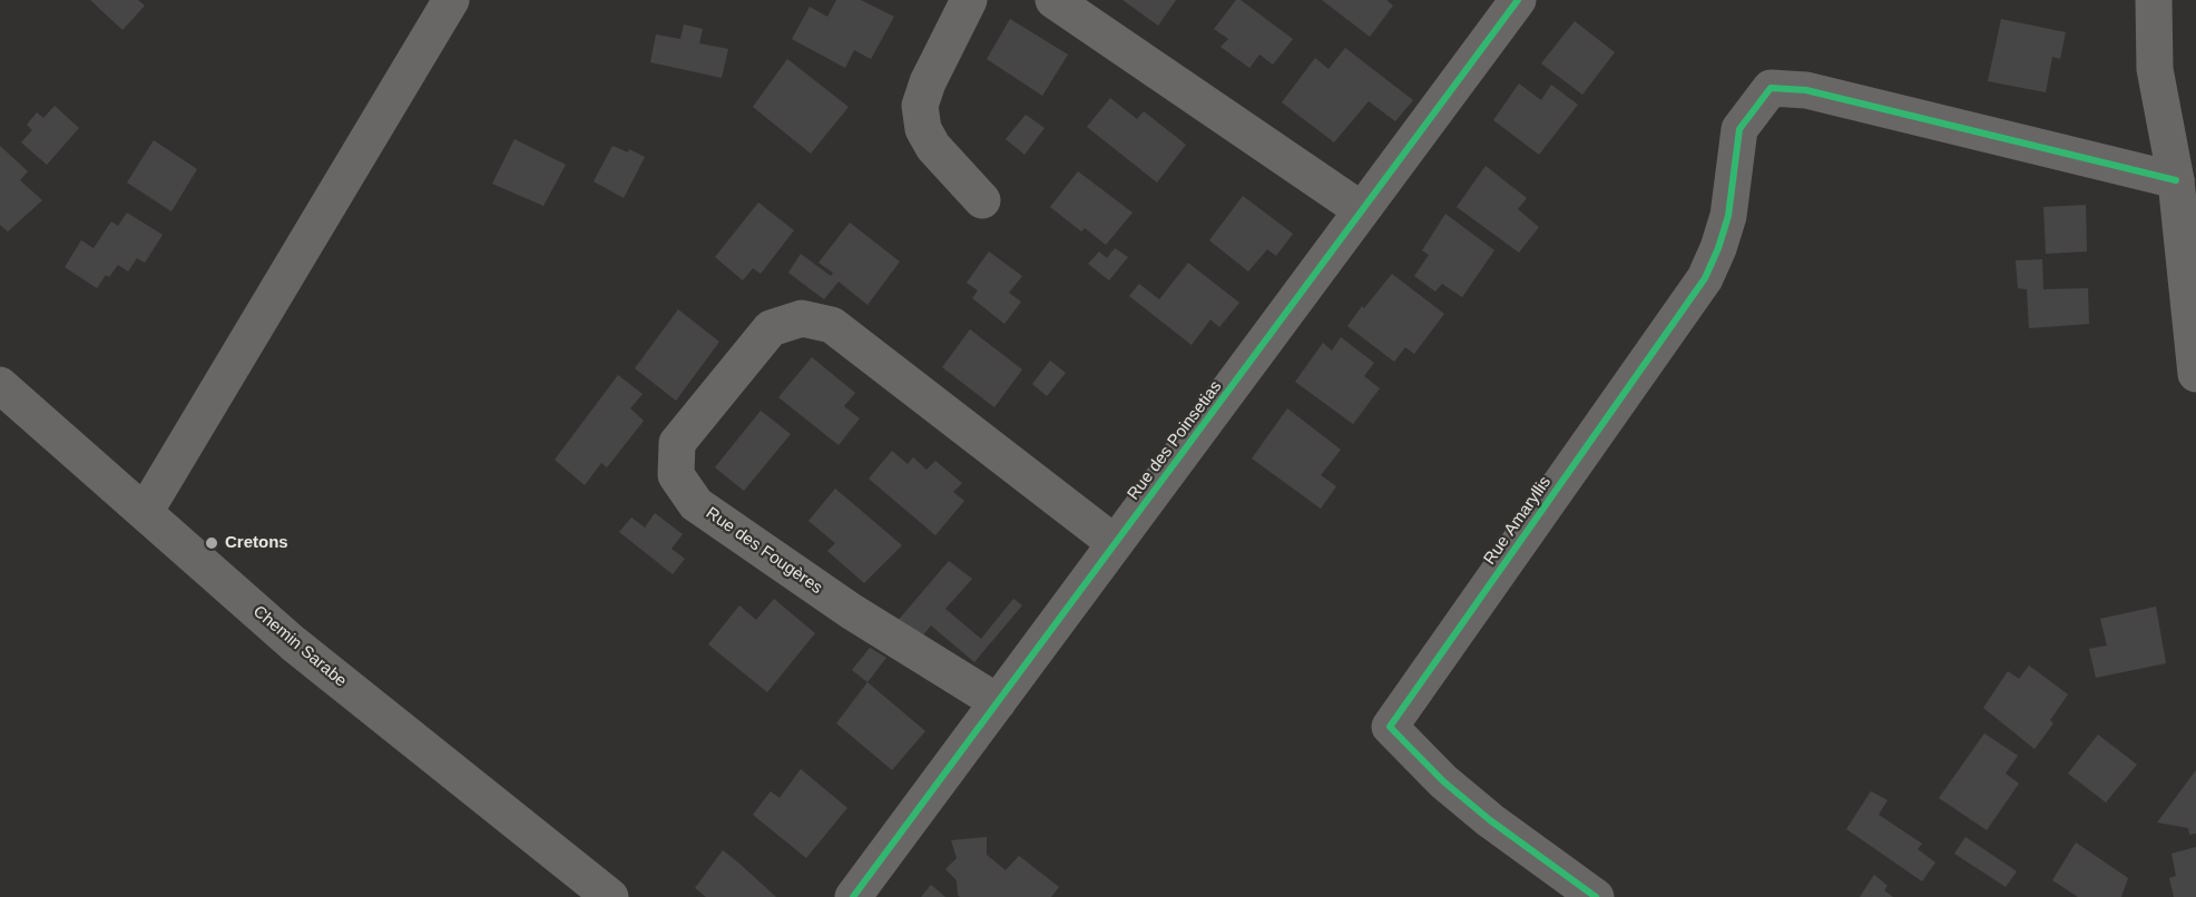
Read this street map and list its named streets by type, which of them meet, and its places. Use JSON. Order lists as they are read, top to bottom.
{
  "streets": {
    "street": [
      "Rue des Poinsetias",
      "Rue Amaryllis",
      "Rue des Fougères",
      "Chemin Sarabe"
    ]
  },
  "crossings": [
    ["Rue des Poinsetias", "Rue des Fougères"]
  ],
  "places": ["Cretons"]
}
